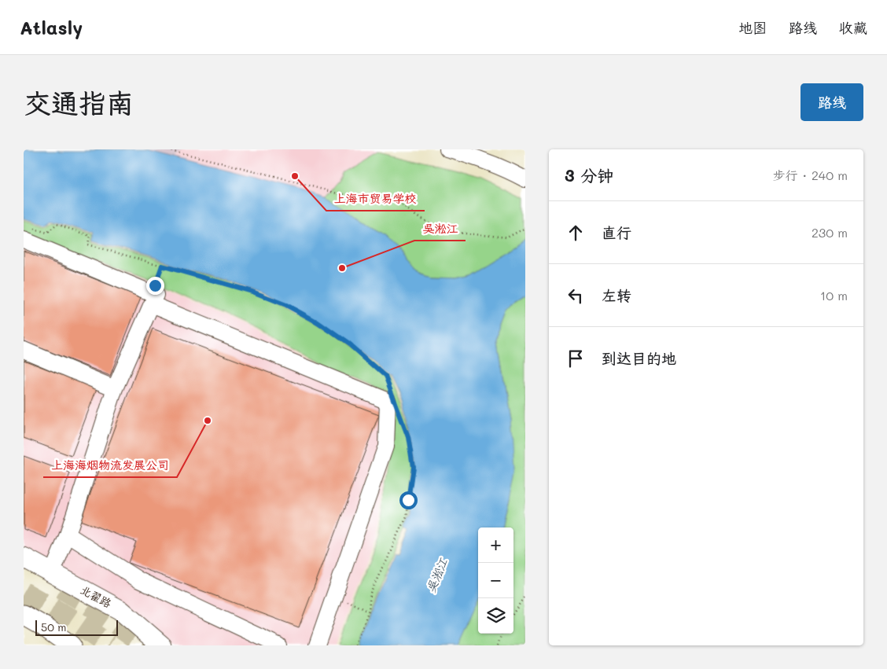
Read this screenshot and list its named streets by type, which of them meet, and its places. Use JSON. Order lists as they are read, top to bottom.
{
  "streets": {
    "main road": ["北翟路"]
  },
  "water": ["吴淞江"],
  "places": ["上海市贸易学校", "吴淞江", "上海海烟物流发展公司"],
  "scale_bar": "50 m",
  "page": {
    "header": "Atlasly",
    "nav": ["地图", "路线", "收藏"],
    "buttons": "路线",
    "title": "交通指南",
    "heading": ["3 分钟", "步行 · 240 m"],
    "list": [
      ["直行", "230 m"],
      ["左转", "10 m"],
      "到达目的地"
    ],
    "map_buttons": ["+", "−"],
    "scale": "50 m"
  }
}
